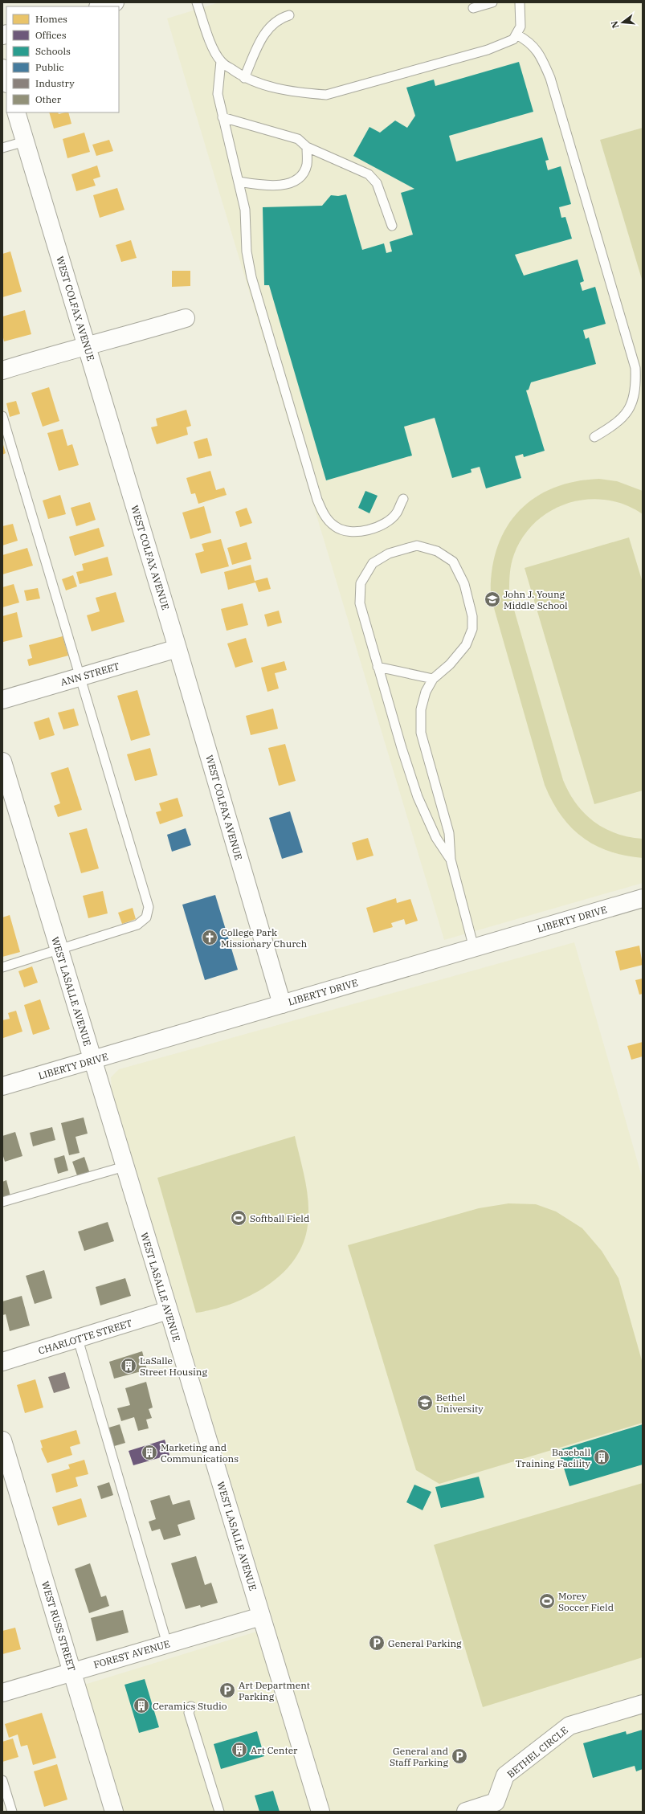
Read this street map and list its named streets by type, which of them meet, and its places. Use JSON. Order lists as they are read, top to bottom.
{
  "streets": {
    "street": [
      "WEST COLFAX AVENUE",
      "ANN STREET",
      "LIBERTY DRIVE",
      "WEST LASALLE AVENUE",
      "CHARLOTTE STREET",
      "WEST RUSS STREET",
      "FOREST AVENUE",
      "BETHEL CIRCLE"
    ]
  },
  "crossings": [
    ["WEST COLFAX AVENUE", "ANN STREET"],
    ["WEST COLFAX AVENUE", "LIBERTY DRIVE"],
    ["LIBERTY DRIVE", "WEST LASALLE AVENUE"],
    ["WEST LASALLE AVENUE", "CHARLOTTE STREET"],
    ["WEST LASALLE AVENUE", "FOREST AVENUE"],
    ["WEST RUSS STREET", "FOREST AVENUE"]
  ],
  "places": {
    "school or university": ["John J. Young Middle School", "Bethel University"],
    "church": ["College Park Missionary Church"],
    "sports": ["Softball Field", "Morey Soccer Field"],
    "building": [
      "LaSalle Street Housing",
      "Marketing and Communications",
      "Baseball Training Facility",
      "Ceramics Studio",
      "Art Center"
    ],
    "parking": ["General Parking", "Art Department Parking", "General and Staff Parking"]
  },
  "legend": [
    "Homes",
    "Offices",
    "Schools",
    "Public",
    "Industry",
    "Other"
  ],
  "north": "left"
}
